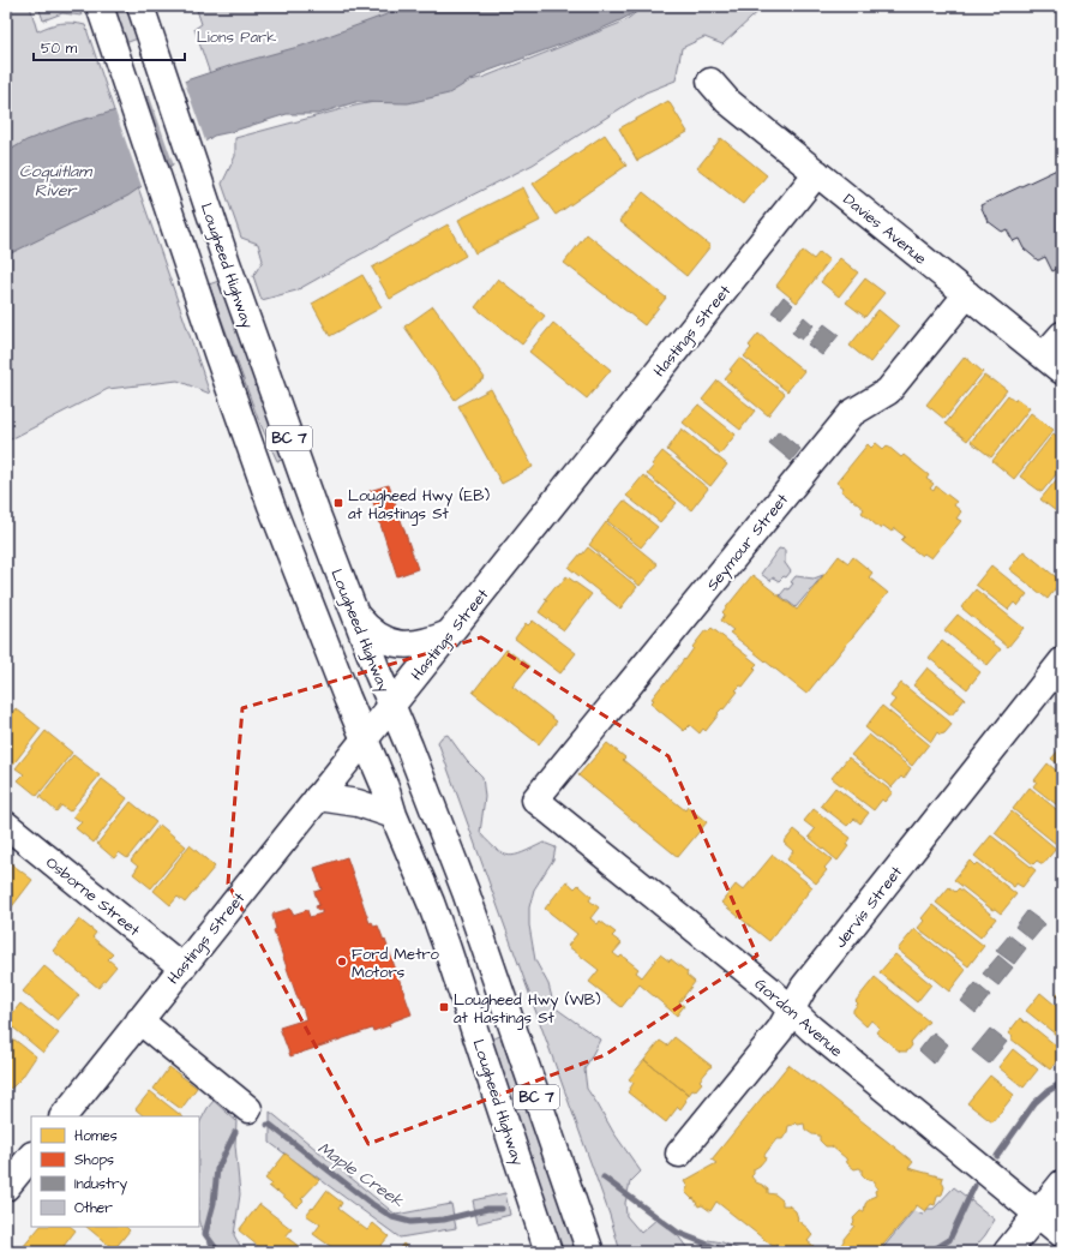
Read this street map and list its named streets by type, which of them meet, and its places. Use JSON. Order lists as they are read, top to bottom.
{
  "streets": {
    "street": [
      "Davies Avenue",
      "Lougheed Highway",
      "Hastings Street",
      "BC 7",
      "Seymour Street",
      "Osborne Street",
      "Jervis Street",
      "Gordon Avenue"
    ]
  },
  "crossings": [
    ["Davies Avenue", "Hastings Street"],
    ["Davies Avenue", "Seymour Street"],
    ["Lougheed Highway", "Hastings Street"],
    ["Hastings Street", "Osborne Street"],
    ["Seymour Street", "Gordon Avenue"],
    ["Jervis Street", "Gordon Avenue"]
  ],
  "water": ["Coquitlam River", "Maple Creek"],
  "parks": ["Lions Park"],
  "places": {
    "transit": ["Lougheed Hwy (EB) at Hastings St", "Lougheed Hwy (WB) at Hastings St"],
    "other": ["Ford Metro Motors"]
  },
  "legend": [
    "Homes",
    "Shops",
    "Industry",
    "Other"
  ],
  "scale_bar": "50 m"
}
